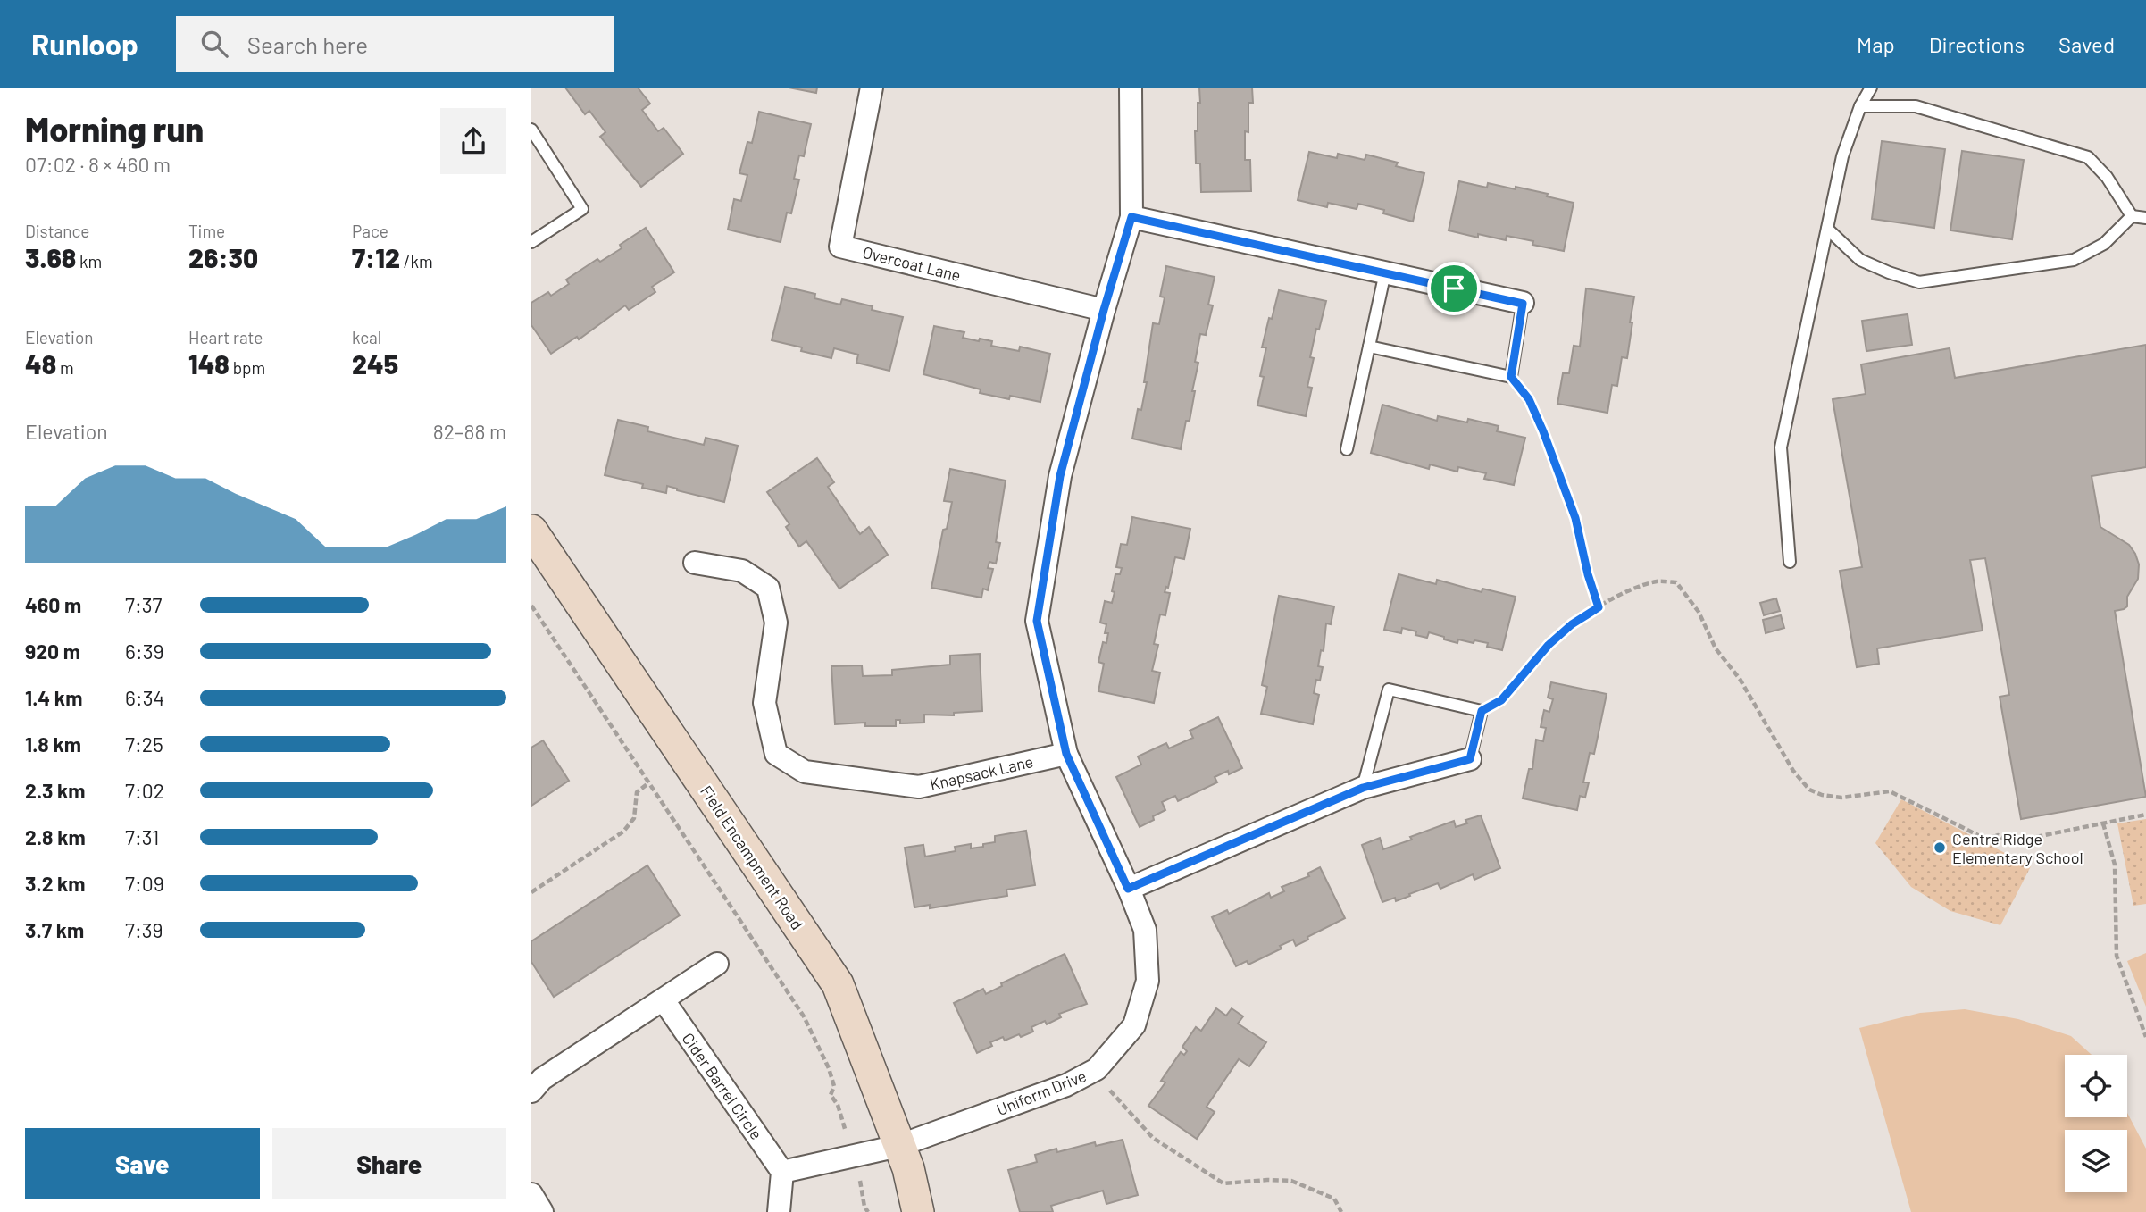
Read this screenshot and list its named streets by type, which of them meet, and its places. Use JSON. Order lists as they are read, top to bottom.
{
  "streets": {
    "street": [
      "Overcoat Lane",
      "Knapsack Lane",
      "Field Encampment Road",
      "Cider Barrel Circle",
      "Uniform Drive"
    ]
  },
  "crossings": [
    ["Overcoat Lane", "Uniform Drive"],
    ["Knapsack Lane", "Uniform Drive"],
    ["Field Encampment Road", "Uniform Drive"]
  ],
  "places": ["Centre Ridge Elementary School"],
  "page": {
    "header": "Runloop",
    "search": "Search here",
    "nav": ["Map", "Directions", "Saved"],
    "heading": ["Morning run", "07:02 · 8 × 460 m"],
    "stats": [
      ["Distance", "3.68 km"],
      ["Time", "26:30"],
      ["Pace", "7:12 /km"],
      ["Elevation", "48 m"],
      ["Heart rate", "148 bpm"],
      ["kcal", "245"]
    ],
    "chart": ["Elevation", "82–88 m"],
    "list": [
      {
        "name": "460 m",
        "note": "7:37"
      },
      {
        "name": "920 m",
        "note": "6:39"
      },
      {
        "name": "1.4 km",
        "note": "6:34"
      },
      {
        "name": "1.8 km",
        "note": "7:25"
      },
      {
        "name": "2.3 km",
        "note": "7:02"
      },
      {
        "name": "2.8 km",
        "note": "7:31"
      },
      {
        "name": "3.2 km",
        "note": "7:09"
      },
      {
        "name": "3.7 km",
        "note": "7:39"
      }
    ],
    "buttons": ["Save", "Share"]
  }
}
